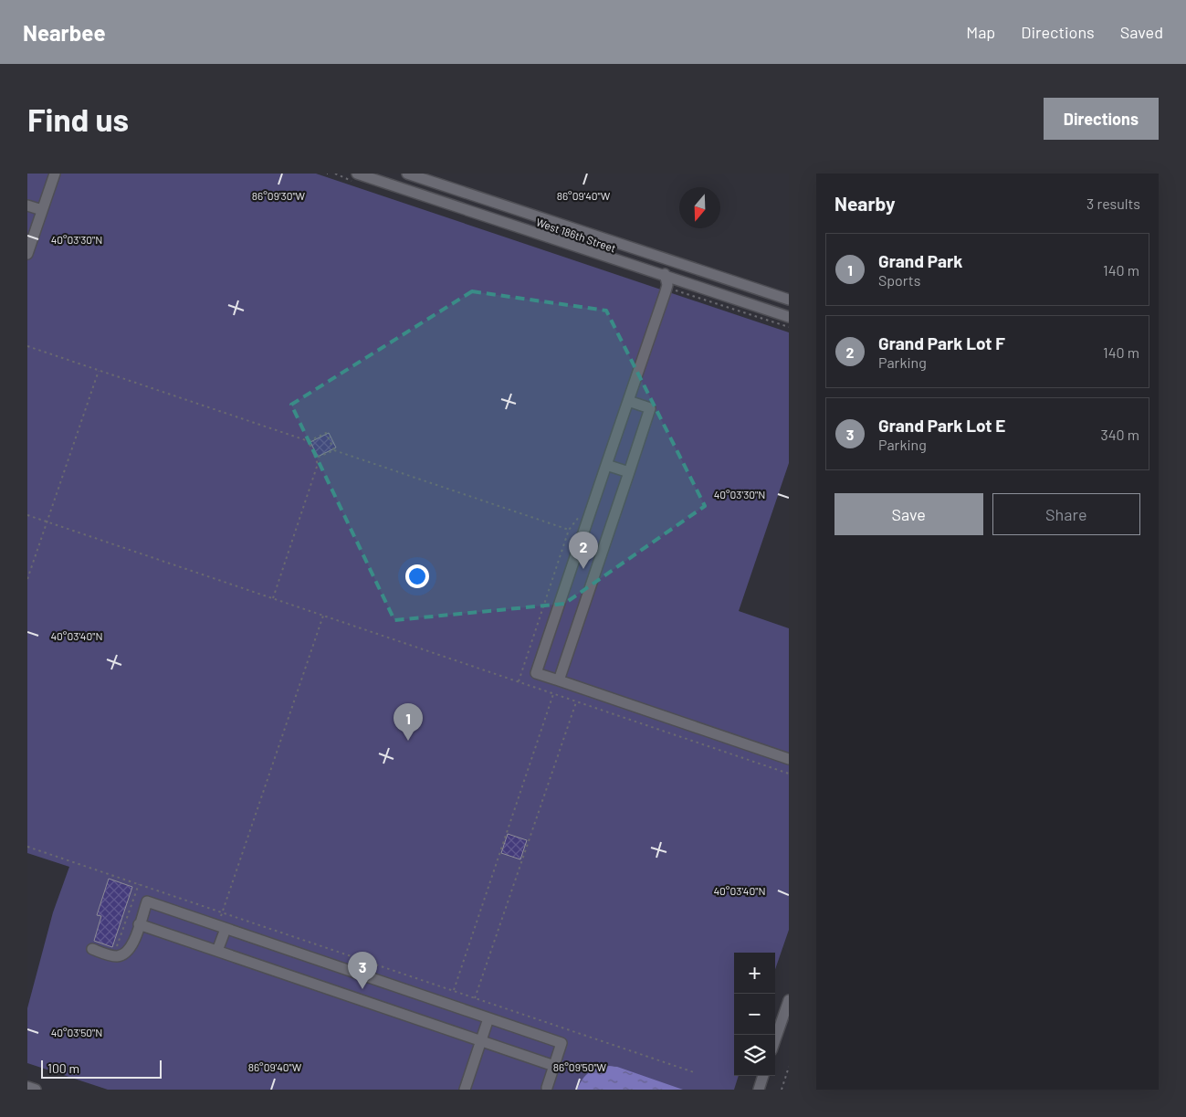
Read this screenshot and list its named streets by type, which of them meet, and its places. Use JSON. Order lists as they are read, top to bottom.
{
  "streets": {
    "street": ["West 186th Street"]
  },
  "scale_bar": "100 m",
  "north": "bottom",
  "page": {
    "header": "Nearbee",
    "nav": ["Map", "Directions", "Saved"],
    "buttons": [
      "Directions",
      ["Save", "Share"]
    ],
    "title": "Find us",
    "heading": ["Nearby", "3 results"],
    "list": [
      {
        "mark": "1",
        "name": "Grand Park",
        "note": "Sports",
        "value": "140 m"
      },
      {
        "mark": "2",
        "name": "Grand Park Lot F",
        "note": "Parking",
        "value": "140 m"
      },
      {
        "mark": "3",
        "name": "Grand Park Lot E",
        "note": "Parking",
        "value": "340 m"
      }
    ],
    "pins": ["2", "1", "3"],
    "map_buttons": ["+", "−"],
    "scale": "100 m"
  },
  "coordinates": [
    "86°09'30\"W",
    "86°09'40\"W",
    "40°03'30\"N",
    "40°03'40\"N",
    "40°03'50\"N",
    "86°09'50\"W"
  ]
}
